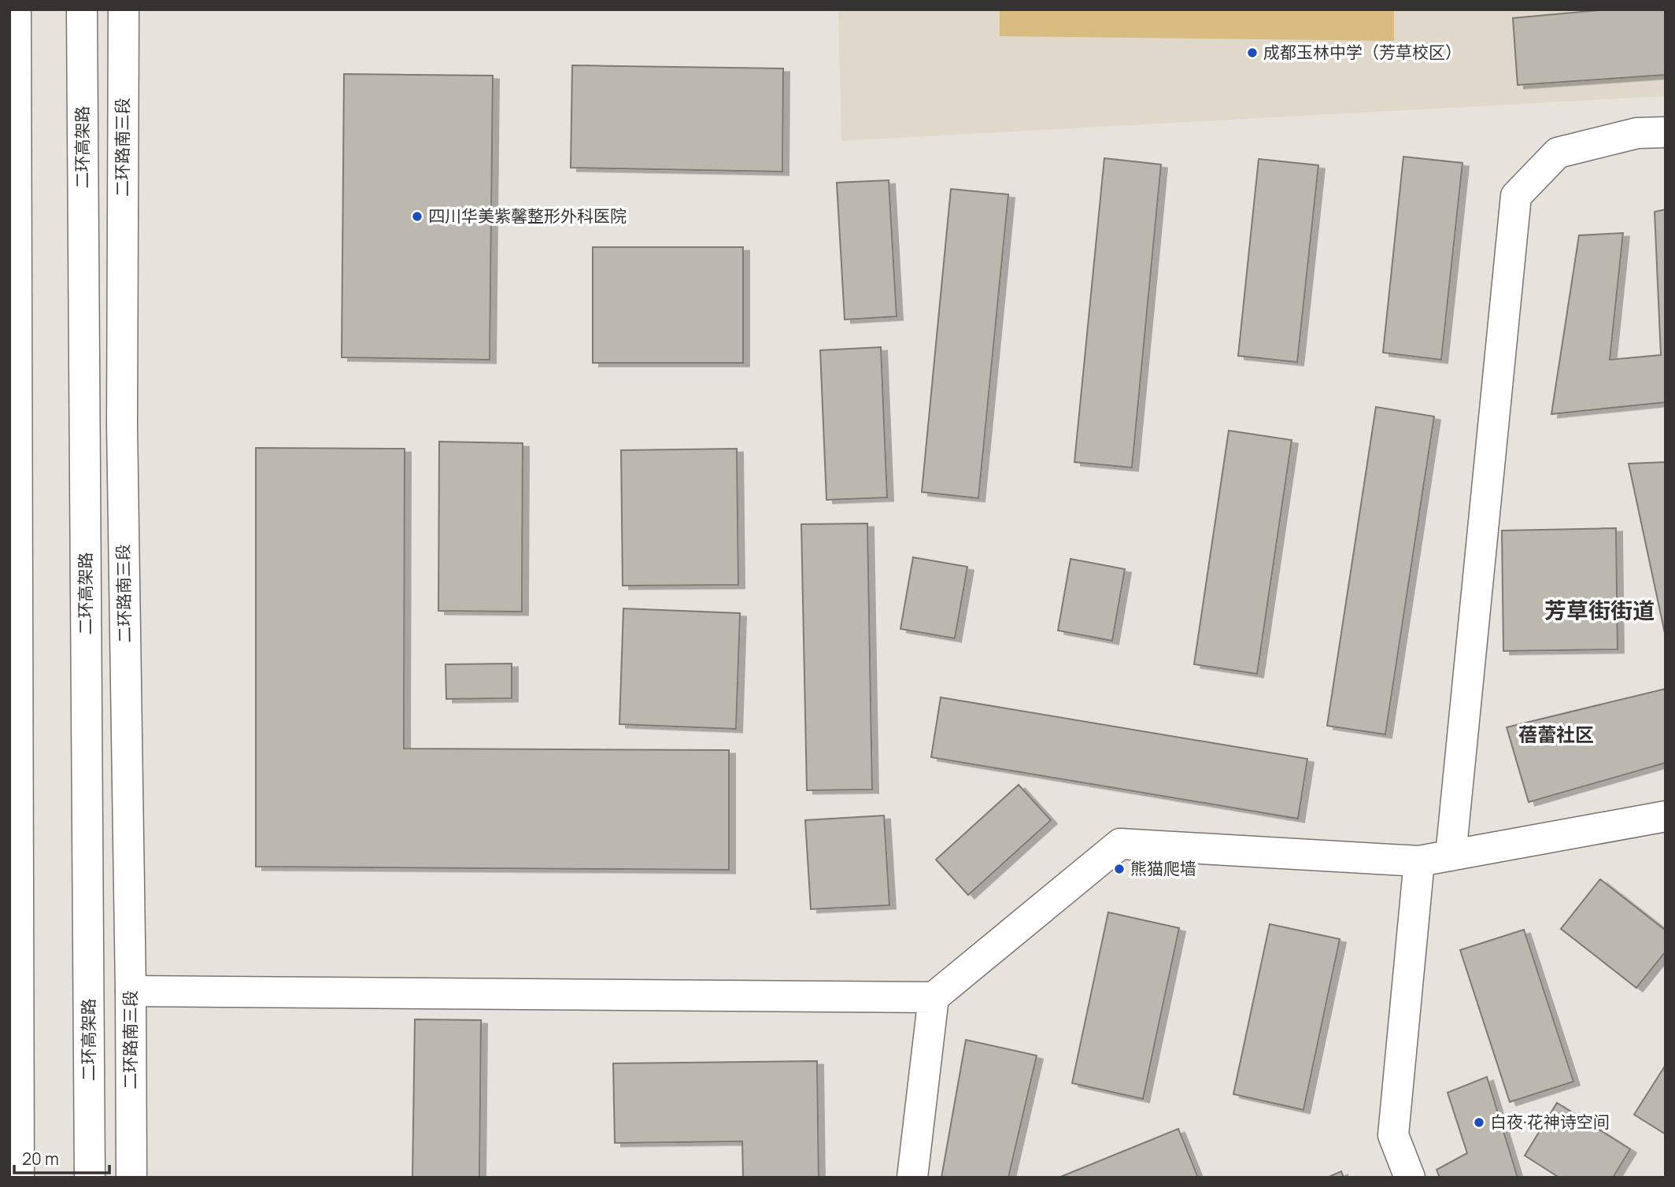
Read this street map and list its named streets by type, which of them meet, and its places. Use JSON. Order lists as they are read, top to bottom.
{
  "streets": {
    "main road": ["二环高架路", "二环路南三段"]
  },
  "districts": ["芳草街街道", "蓓蕾社区"],
  "places": [
    "成都玉林中学（芳草校区）",
    "四川华美紫馨整形外科医院",
    "熊猫爬墙",
    "白夜·花神诗空间"
  ],
  "scale_bar": "20 m"
}
